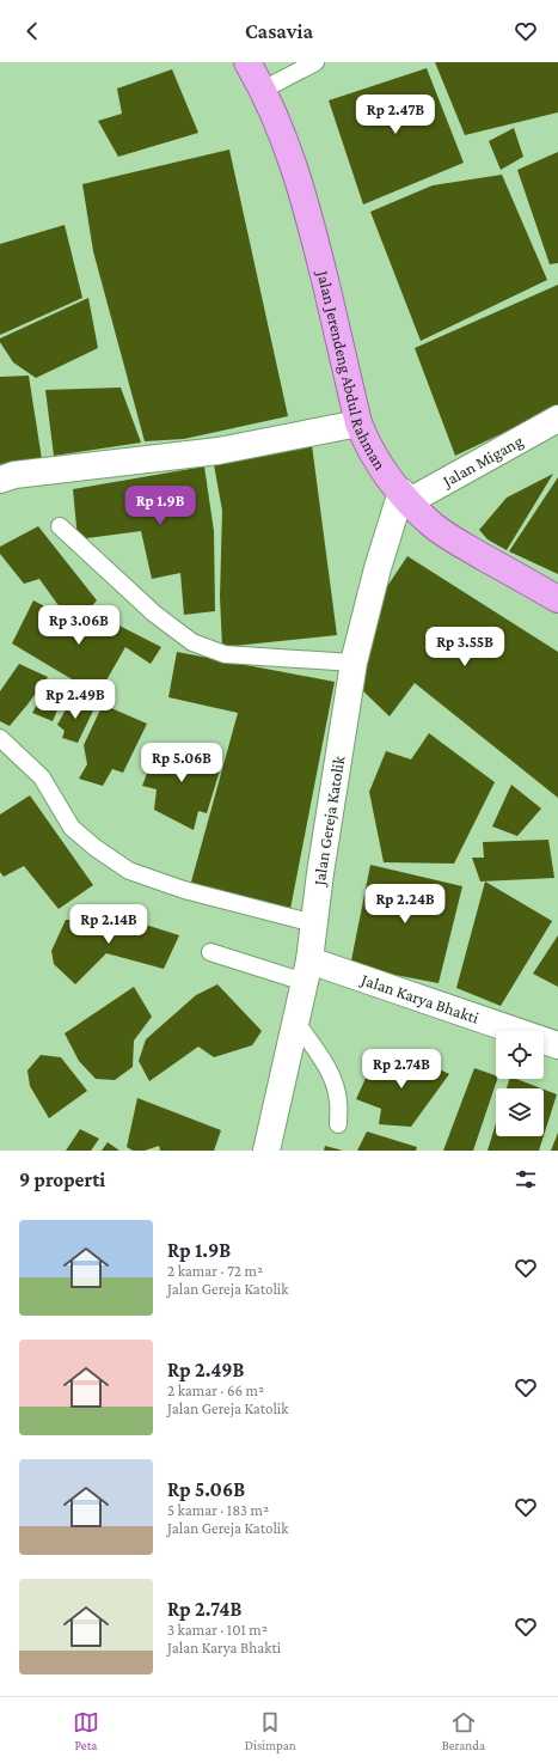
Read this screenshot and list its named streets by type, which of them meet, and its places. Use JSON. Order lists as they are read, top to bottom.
{
  "streets": {
    "highway": ["Jalan Jerendeng Abdul Rahman"],
    "street": ["Jalan Migang", "Jalan Gereja Katolik", "Jalan Karya Bhakti"]
  },
  "crossings": [
    ["Jalan Jerendeng Abdul Rahman", "Jalan Migang"],
    ["Jalan Jerendeng Abdul Rahman", "Jalan Gereja Katolik"],
    ["Jalan Migang", "Jalan Gereja Katolik"],
    ["Jalan Gereja Katolik", "Jalan Karya Bhakti"]
  ],
  "page": {
    "header": "Casavia",
    "price": [
      "Rp 2.47B",
      "Rp 1.9B",
      "Rp 3.06B",
      "Rp 3.55B",
      "Rp 2.49B",
      "Rp 5.06B",
      "Rp 2.24B",
      "Rp 2.14B",
      "Rp 2.74B"
    ],
    "heading": "9 properti",
    "list": [
      {
        "name": "Rp 1.9B",
        "note": "2 kamar · 72 m² · Jalan Gereja Katolik"
      },
      {
        "name": "Rp 2.49B",
        "note": "2 kamar · 66 m² · Jalan Gereja Katolik"
      },
      {
        "name": "Rp 5.06B",
        "note": "5 kamar · 183 m² · Jalan Gereja Katolik"
      },
      {
        "name": "Rp 2.74B",
        "note": "3 kamar · 101 m² · Jalan Karya Bhakti"
      }
    ],
    "tabs": ["Peta", "Disimpan", "Beranda"]
  }
}
